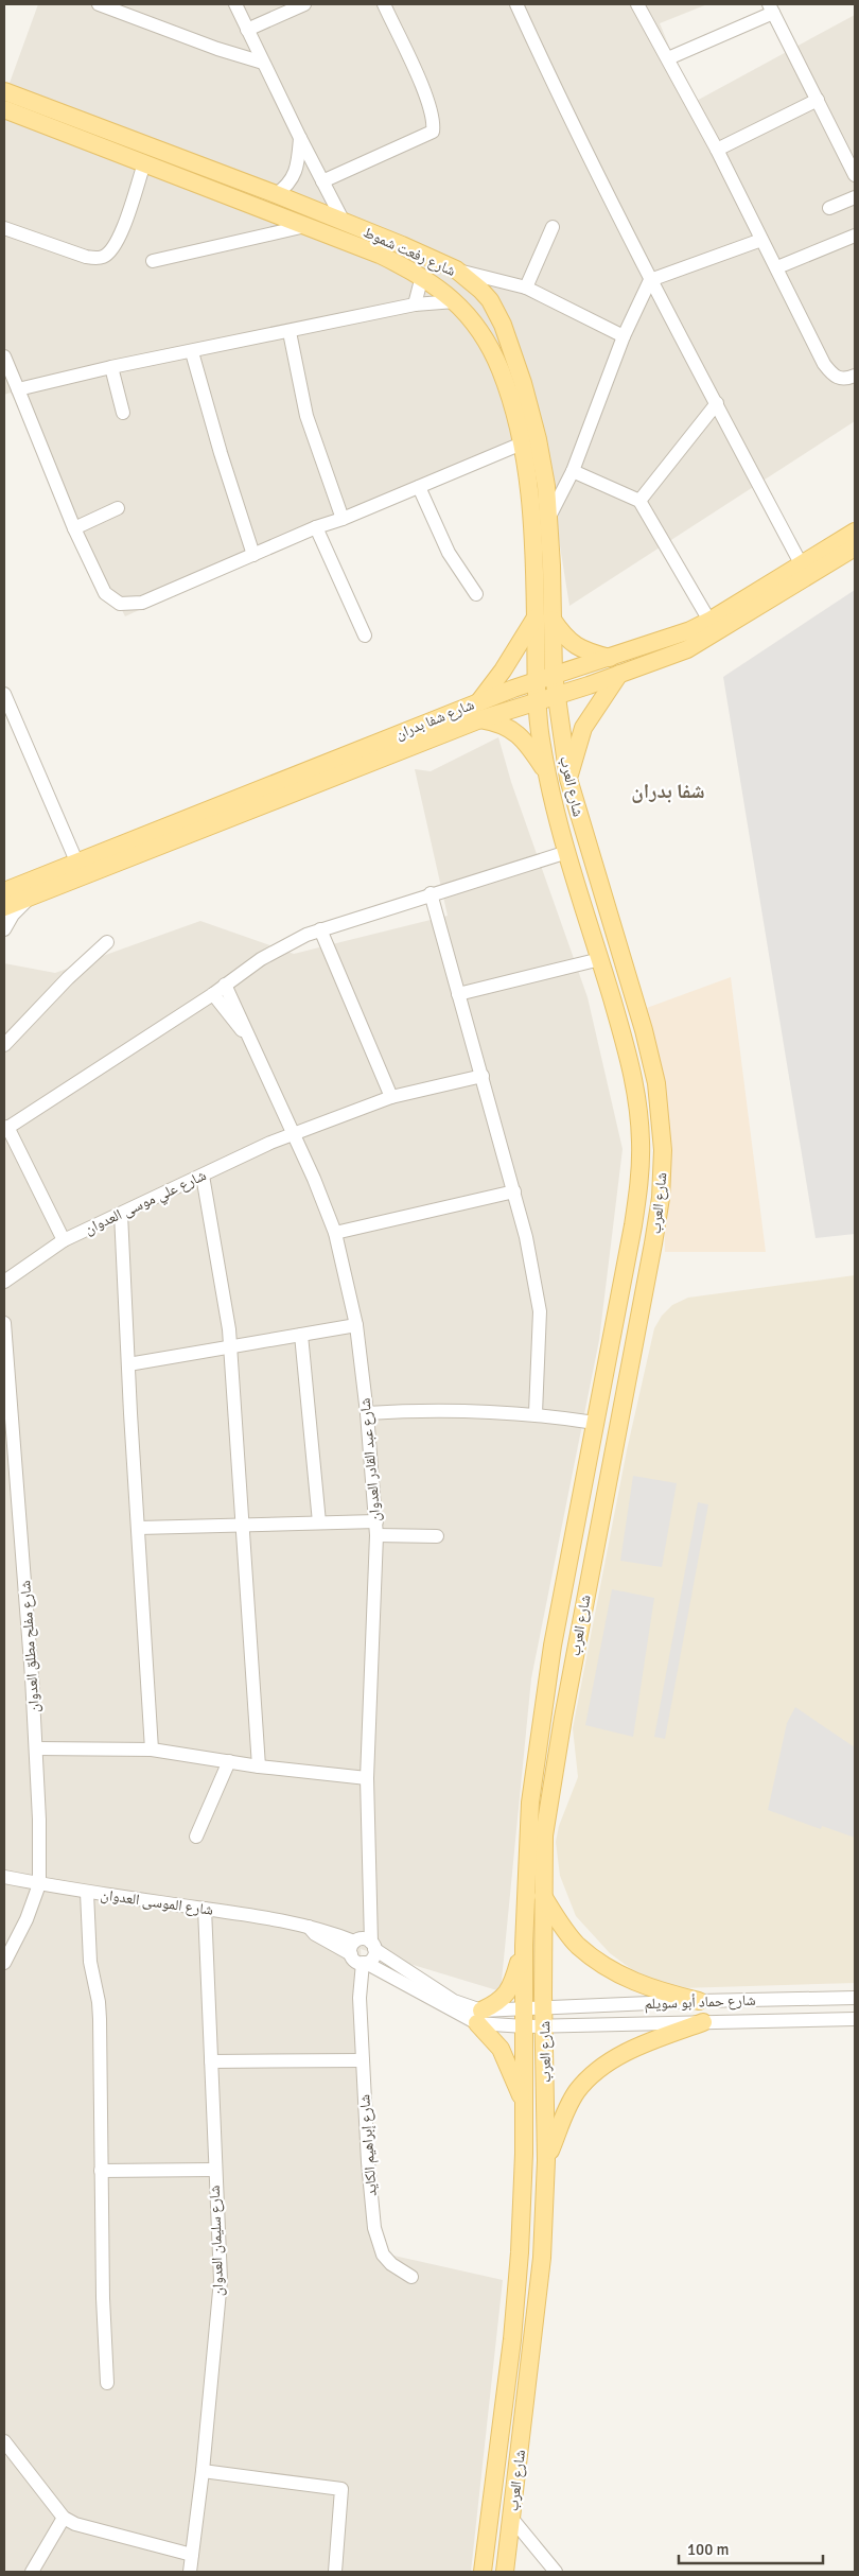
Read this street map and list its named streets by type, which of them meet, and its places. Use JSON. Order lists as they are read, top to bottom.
{
  "streets": {
    "main road": ["شارع رفعت شموط", "شارع شفا بدران", "شارع العرب"],
    "street": [
      "شارع علي موسى العدوان",
      "شارع عبد القادر العدوان",
      "شارع مفلح مطلق العدوان",
      "شارع الموسى العدوان",
      "شارع حماد أبو سويلم",
      "شارع إبراهيم الكايد",
      "شارع سليمان العدوان"
    ]
  },
  "crossings": [
    ["شارع رفعت شموط", "شارع شفا بدران"],
    ["شارع رفعت شموط", "شارع العرب"],
    ["شارع شفا بدران", "شارع العرب"],
    ["شارع العرب", "شارع الموسى العدوان"],
    ["شارع العرب", "شارع حماد أبو سويلم"],
    ["شارع علي موسى العدوان", "شارع عبد القادر العدوان"],
    ["شارع عبد القادر العدوان", "شارع الموسى العدوان"],
    ["شارع عبد القادر العدوان", "شارع إبراهيم الكايد"],
    ["شارع مفلح مطلق العدوان", "شارع الموسى العدوان"],
    ["شارع الموسى العدوان", "شارع حماد أبو سويلم"],
    ["شارع الموسى العدوان", "شارع إبراهيم الكايد"],
    ["شارع الموسى العدوان", "شارع سليمان العدوان"]
  ],
  "districts": ["شفا بدران"],
  "scale_bar": "100 m"
}
